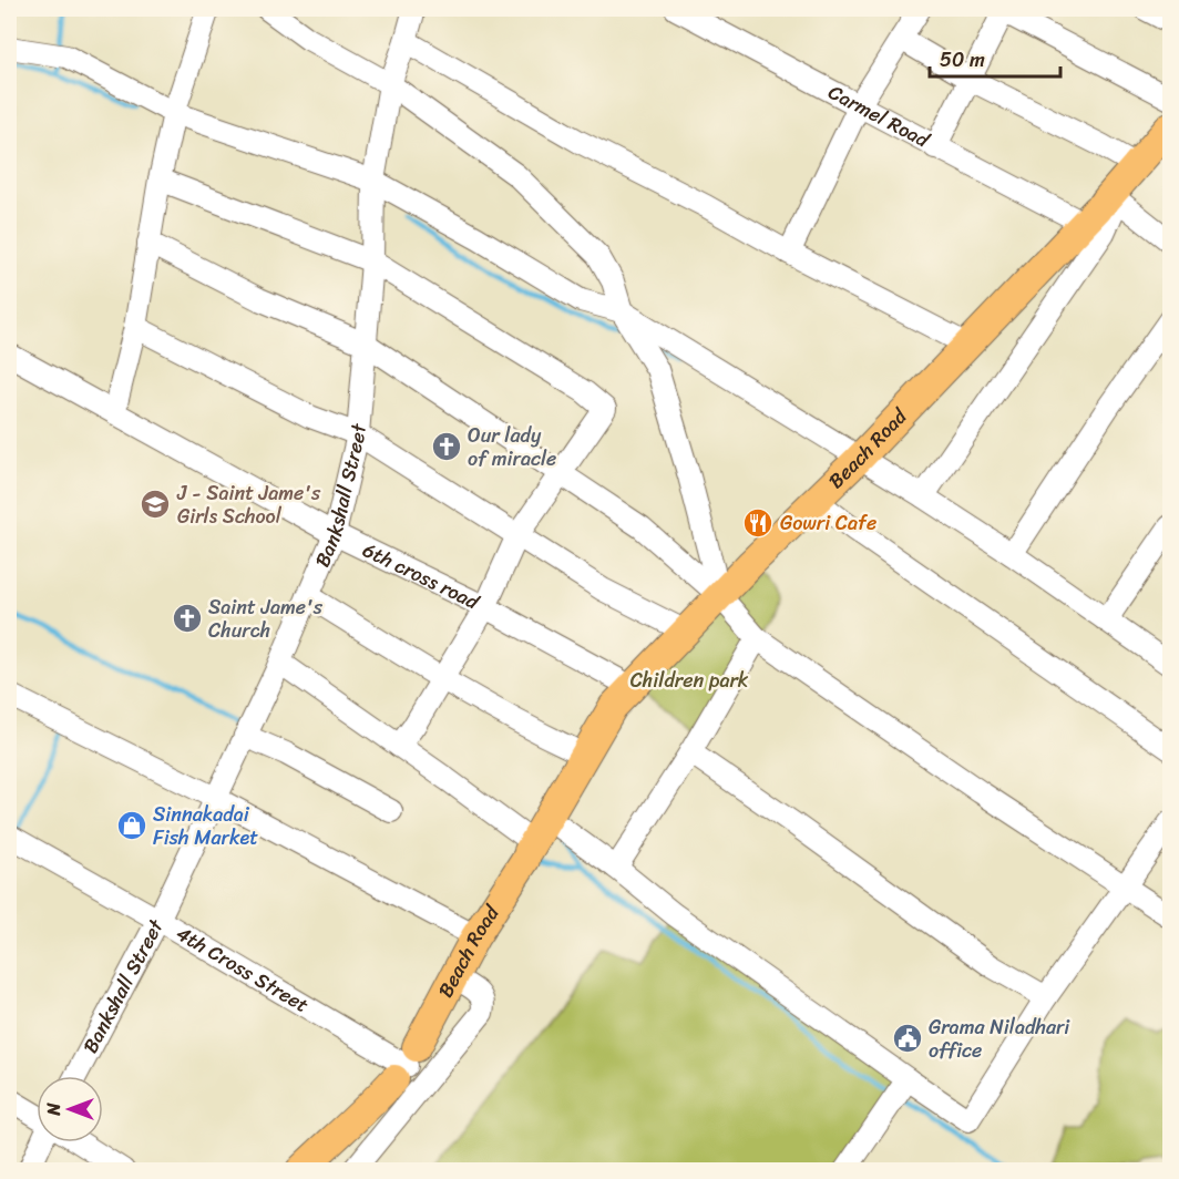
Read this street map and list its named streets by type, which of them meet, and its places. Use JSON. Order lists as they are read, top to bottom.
{
  "streets": {
    "main road": ["Beach Road"],
    "street": [
      "Carmel Road",
      "Bankshall Street",
      "6th cross road",
      "4th Cross Street"
    ]
  },
  "crossings": [
    ["Carmel Road", "Beach Road"],
    ["Beach Road", "4th Cross Street"],
    ["Bankshall Street", "6th cross road"],
    ["Bankshall Street", "4th Cross Street"]
  ],
  "parks": ["Children park"],
  "places": {
    "church": ["Our lady of miracle", "Saint Jame's Church"],
    "school or university": ["J - Saint Jame's Girls School"],
    "restaurant": ["Gowri Cafe"],
    "shop": ["Sinnakadai Fish Market"],
    "public building": ["Grama Niladhari office"]
  },
  "scale_bar": "50 m",
  "north": "left"
}
